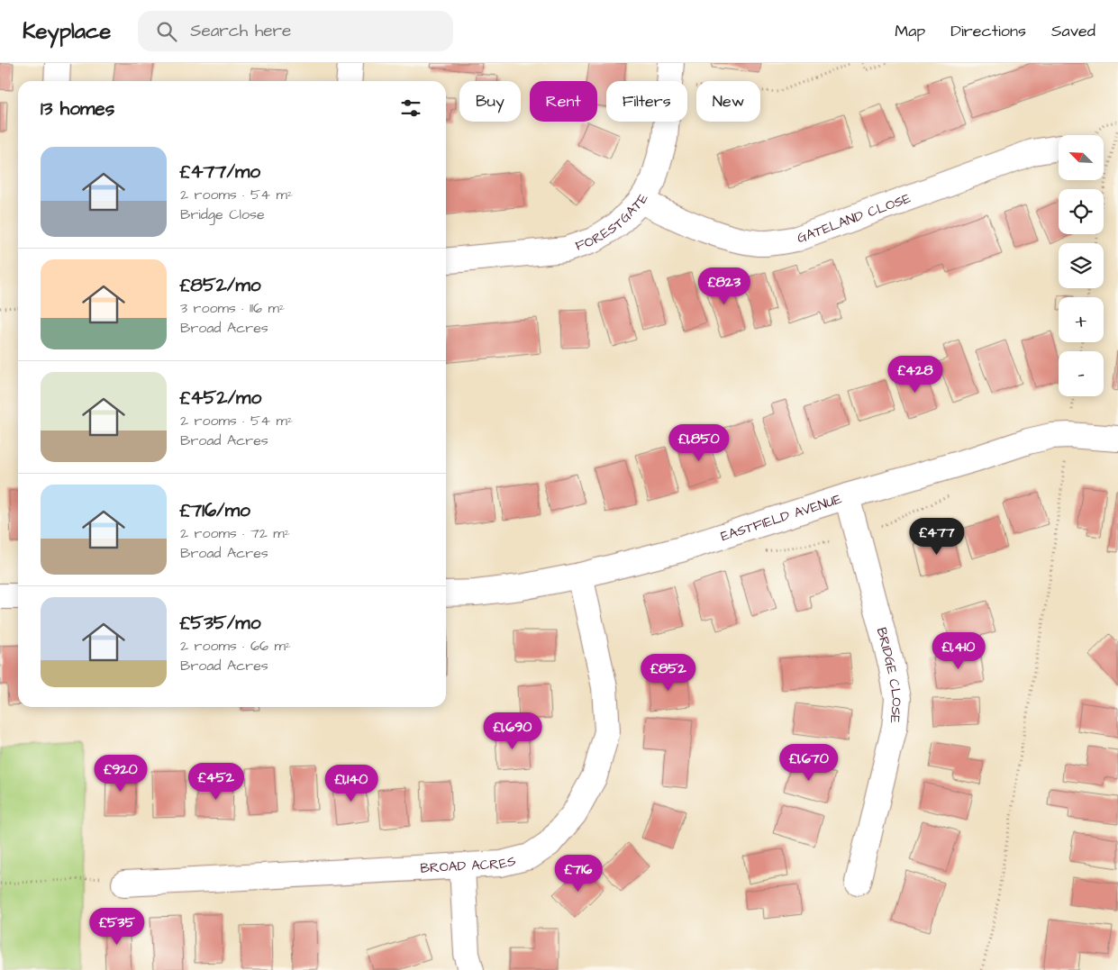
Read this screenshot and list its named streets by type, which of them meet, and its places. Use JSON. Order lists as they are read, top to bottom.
{
  "streets": {
    "street": [
      "GATELAND CLOSE",
      "FORESTGATE",
      "EASTFIELD AVENUE",
      "BRIDGE CLOSE",
      "BROAD ACRES"
    ]
  },
  "crossings": [
    ["GATELAND CLOSE", "FORESTGATE"],
    ["EASTFIELD AVENUE", "BRIDGE CLOSE"],
    ["EASTFIELD AVENUE", "BROAD ACRES"]
  ],
  "north": "top left",
  "page": {
    "header": "Keyplace",
    "search": "Search here",
    "nav": ["Map", "Directions", "Saved"],
    "chip": [
      "Buy",
      "Rent",
      "Filters",
      "New"
    ],
    "heading": "13 homes",
    "map_buttons": ["+", "−"],
    "list": [
      {
        "name": "£477/mo",
        "note": "2 rooms · 54 m² · Bridge Close"
      },
      {
        "name": "£852/mo",
        "note": "3 rooms · 116 m² · Broad Acres"
      },
      {
        "name": "£452/mo",
        "note": "2 rooms · 54 m² · Broad Acres"
      },
      {
        "name": "£716/mo",
        "note": "2 rooms · 72 m² · Broad Acres"
      },
      {
        "name": "£535/mo",
        "note": "2 rooms · 66 m² · Broad Acres"
      }
    ],
    "price": [
      "£823",
      "£428",
      "£1,850",
      "£477",
      "£1,410",
      "£852",
      "£1,690",
      "£1,670",
      "£920",
      "£452",
      "£1,140",
      "£716",
      "£535"
    ]
  }
}
